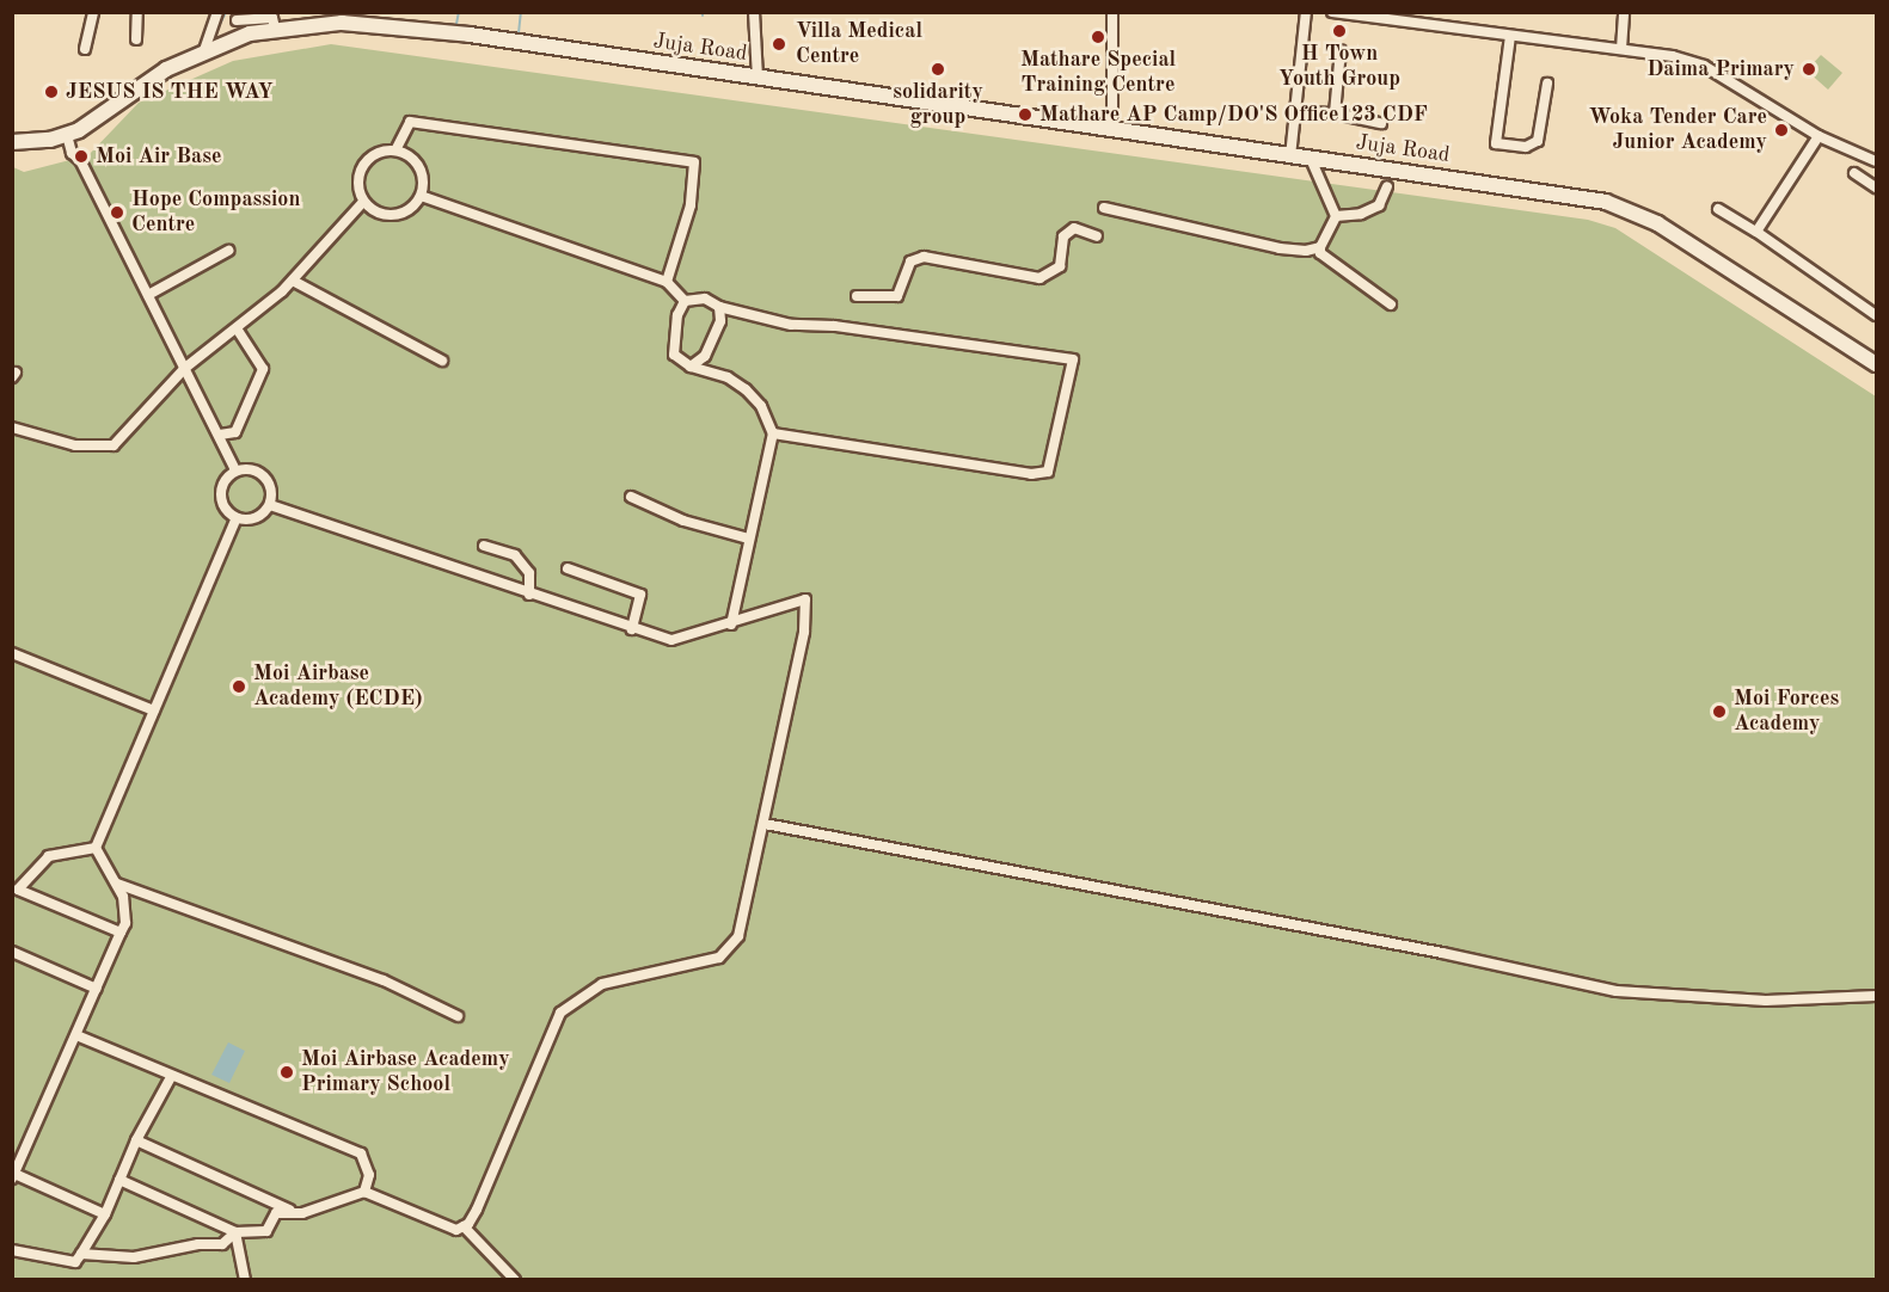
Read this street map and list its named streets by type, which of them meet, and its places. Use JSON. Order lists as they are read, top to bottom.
{
  "streets": {
    "main road": ["Juja Road"]
  },
  "places": [
    "H Town Youth Group",
    "Mathare Special Training Centre",
    "Villa Medical Centre",
    "solidarity group",
    "Daima Primary",
    "JESUS IS THE WAY",
    "Mathare AP Camp/DO'S Office123 CDF",
    "Woka Tender Care Junior Academy",
    "Moi Air Base",
    "Hope Compassion Centre",
    "Moi Airbase Academy (ECDE)",
    "Moi Forces Academy",
    "Moi Airbase Academy Primary School"
  ]
}
